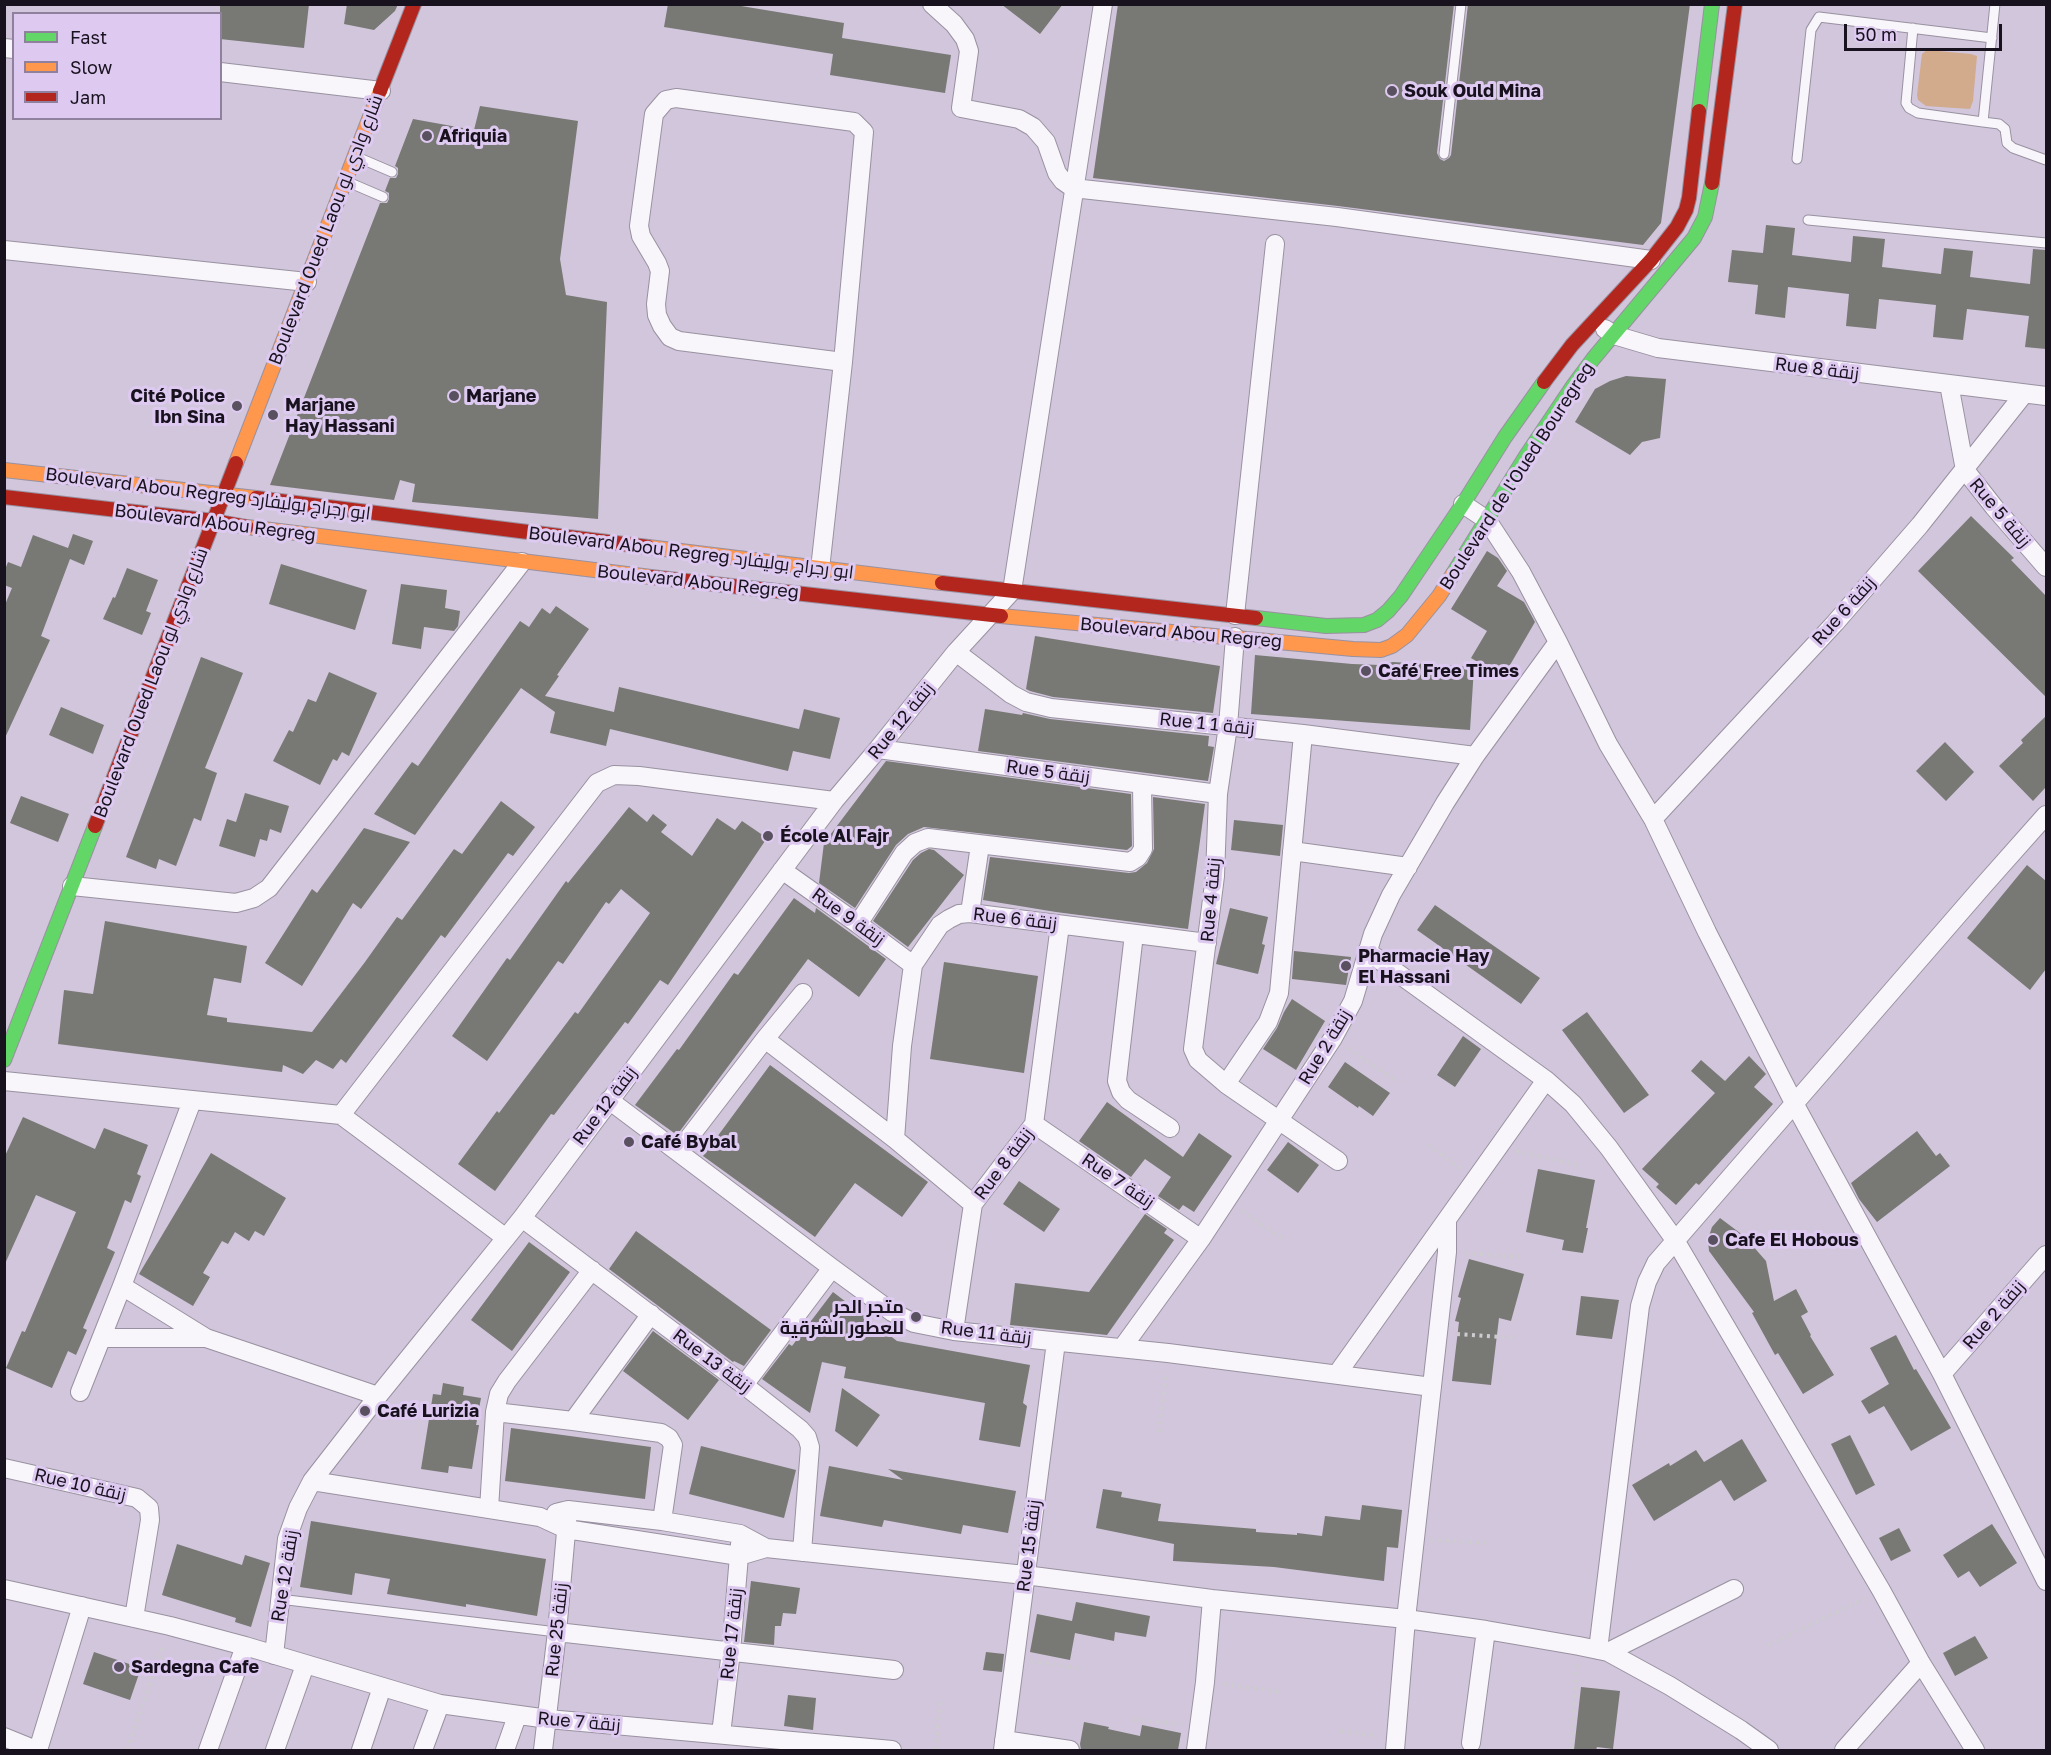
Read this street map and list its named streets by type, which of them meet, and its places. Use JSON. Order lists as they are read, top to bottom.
{
  "streets": {
    "main road": [
      "Boulevard Oued Laou شارع وادي لو",
      "Boulevard de l'Oued Bouregreg",
      "Boulevard Abou Regreg ابو رجراج بوليفارد",
      "Boulevard Abou Regreg"
    ],
    "street": [
      "Rue 8 زنقة",
      "Rue 5 زنقة",
      "Rue 6 زنقة",
      "Rue 12 زنقة",
      "Rue 1 زنقة 1",
      "Rue 4 زنقة",
      "Rue 9 زنقة",
      "Rue 2 زنقة",
      "Rue 7 زنقة",
      "Rue 11 زنقة",
      "Rue 13 زنقة",
      "Rue 10 زنقة",
      "Rue 15 زنقة",
      "Rue 25 زنقة",
      "Rue 17 زنقة"
    ]
  },
  "crossings": [
    ["Boulevard Oued Laou شارع وادي لو", "Boulevard Abou Regreg ابو رجراج بوليفارد"],
    ["Boulevard Oued Laou شارع وادي لو", "Boulevard Abou Regreg"],
    ["Rue 8 زنقة", "Boulevard de l'Oued Bouregreg"],
    ["Rue 8 زنقة", "Rue 5 زنقة"],
    ["Rue 8 زنقة", "Rue 6 زنقة"],
    ["Rue 8 زنقة", "Rue 7 زنقة"],
    ["Rue 8 زنقة", "Rue 11 زنقة"],
    ["Boulevard de l'Oued Bouregreg", "Boulevard Abou Regreg ابو رجراج بوليفارد"],
    ["Boulevard de l'Oued Bouregreg", "Boulevard Abou Regreg"],
    ["Boulevard Abou Regreg ابو رجراج بوليفارد", "Boulevard Abou Regreg"],
    ["Boulevard Abou Regreg ابو رجراج بوليفارد", "Rue 12 زنقة"],
    ["Rue 5 زنقة", "Rue 6 زنقة"],
    ["Rue 5 زنقة", "Rue 12 زنقة"],
    ["Rue 5 زنقة", "Rue 4 زنقة"],
    ["Boulevard Abou Regreg", "Rue 12 زنقة"],
    ["Boulevard Abou Regreg", "Rue 4 زنقة"],
    ["Rue 6 زنقة", "Rue 4 زنقة"],
    ["Rue 6 زنقة", "Rue 9 زنقة"],
    ["Rue 12 زنقة", "Rue 1 زنقة 1"],
    ["Rue 12 زنقة", "Rue 9 زنقة"],
    ["Rue 12 زنقة", "Rue 7 زنقة"],
    ["Rue 12 زنقة", "Rue 11 زنقة"],
    ["Rue 12 زنقة", "Rue 13 زنقة"],
    ["Rue 1 زنقة 1", "Rue 4 زنقة"],
    ["Rue 1 زنقة 1", "Rue 2 زنقة"],
    ["Rue 4 زنقة", "Rue 2 زنقة"],
    ["Rue 2 زنقة", "Rue 7 زنقة"],
    ["Rue 2 زنقة", "Rue 11 زنقة"],
    ["Rue 7 زنقة", "Rue 10 زنقة"],
    ["Rue 7 زنقة", "Rue 25 زنقة"],
    ["Rue 7 زنقة", "Rue 17 زنقة"],
    ["Rue 11 زنقة", "Rue 15 زنقة"]
  ],
  "places": [
    "Souk Ould Mina",
    "Afriquia",
    "Marjane",
    "Cité Police Ibn Sina",
    "Marjane Hay Hassani",
    "Café Free Times",
    "École Al Fajr",
    "Pharmacie Hay El Hassani",
    "Café Bybal",
    "Cafe El Hobous",
    "متجر الحر للعطور الشرقية",
    "Café Lurizia",
    "Sardegna Cafe"
  ],
  "legend": ["Fast", "Slow", "Jam"],
  "scale_bar": "50 m"
}
